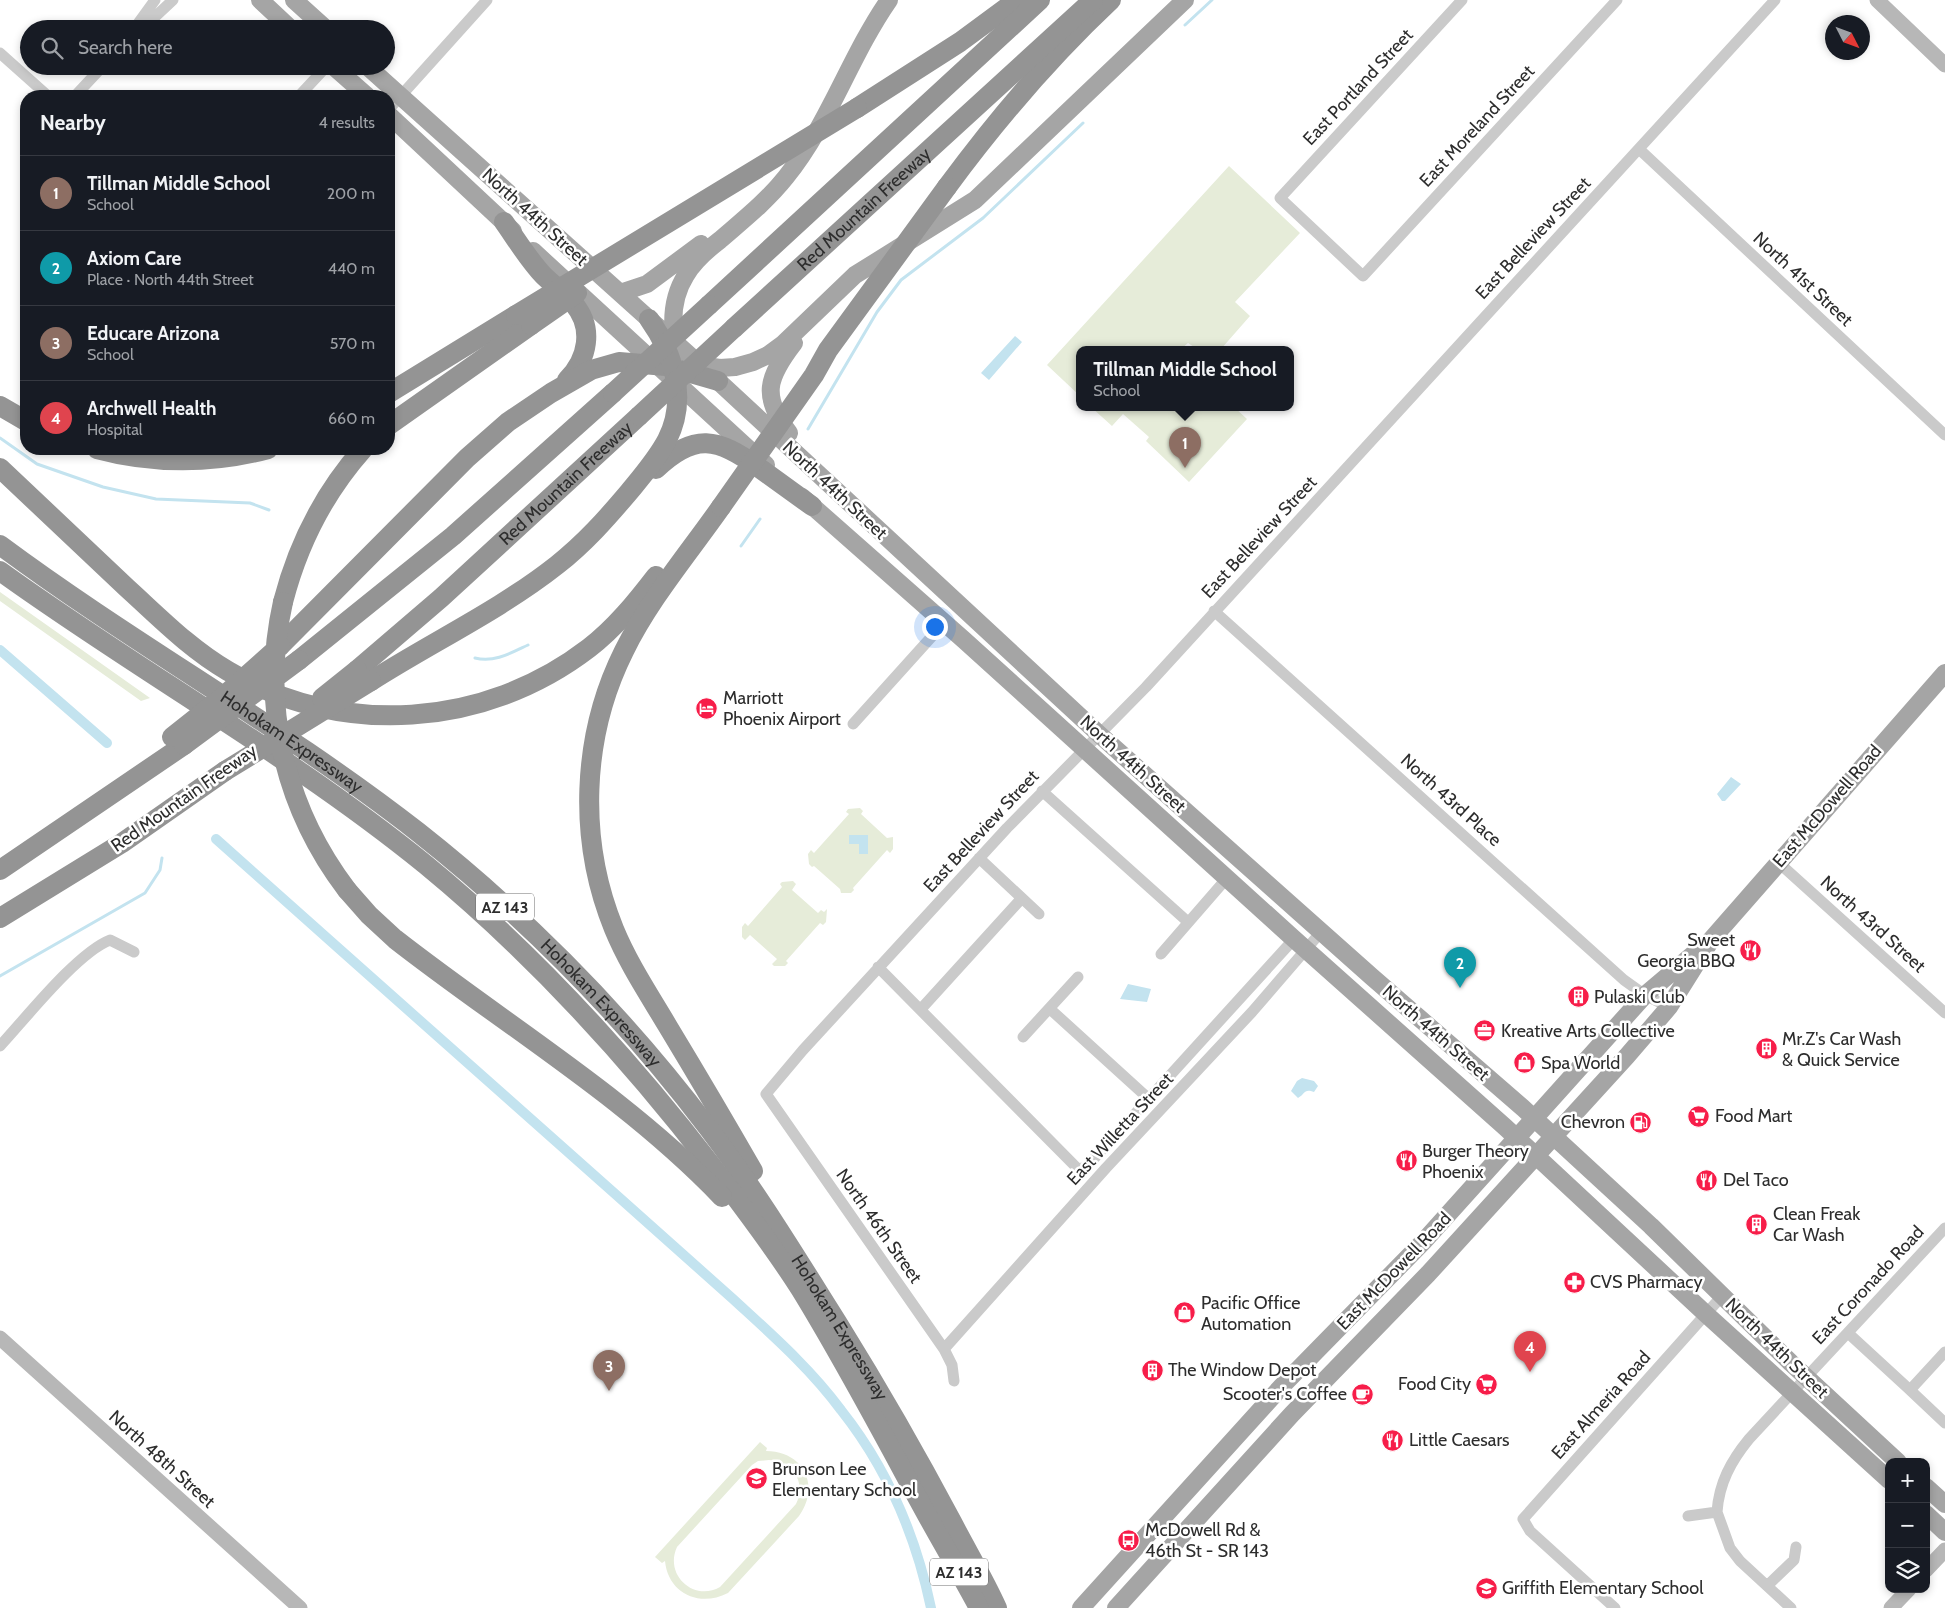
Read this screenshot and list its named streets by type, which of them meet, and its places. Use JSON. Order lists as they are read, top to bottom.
{
  "streets": {
    "highway": ["Red Mountain Freeway", "Hohokam Expressway", "AZ 143"],
    "main road": ["North 44th Street", "East McDowell Road"],
    "street": [
      "East Portland Street",
      "East Moreland Street",
      "East Belleview Street",
      "North 41st Street",
      "North 43rd Place",
      "North 43rd Street",
      "East Willetta Street",
      "North 46th Street",
      "East Coronado Road",
      "East Almeria Road",
      "North 48th Street"
    ]
  },
  "crossings": [
    ["East Portland Street", "East Moreland Street"],
    ["North 44th Street", "East Belleview Street"],
    ["North 44th Street", "East McDowell Road"],
    ["North 44th Street", "East Willetta Street"],
    ["North 44th Street", "East Coronado Road"],
    ["North 44th Street", "East Almeria Road"],
    ["East Belleview Street", "North 41st Street"],
    ["East Belleview Street", "North 43rd Place"],
    ["East Belleview Street", "North 46th Street"],
    ["North 43rd Place", "East McDowell Road"],
    ["East McDowell Road", "North 43rd Street"],
    ["East Willetta Street", "North 46th Street"]
  ],
  "places": {
    "hotel": ["Marriott Phoenix Airport"],
    "restaurant": [
      "Sweet Georgia BBQ",
      "Burger Theory Phoenix",
      "Del Taco",
      "Little Caesars"
    ],
    "building": [
      "Pulaski Club",
      "Mr.Z's Car Wash & Quick Service",
      "Clean Freak Car Wash",
      "The Window Depot"
    ],
    "office": ["Kreative Arts Collective"],
    "shop": ["Spa World", "Pacific Office Automation"],
    "supermarket": ["Food Mart", "Food City"],
    "fuel station": ["Chevron"],
    "pharmacy": ["CVS Pharmacy"],
    "cafe": ["Scooter's Coffee"],
    "school or university": ["Brunson Lee Elementary School", "Griffith Elementary School"],
    "bus stop": ["McDowell Rd & 46th St - SR 143"]
  },
  "north": "bottom right",
  "page": {
    "search": "Search here",
    "heading": ["Nearby", "4 results"],
    "list": [
      {
        "mark": "1",
        "name": "Tillman Middle School",
        "note": "School",
        "value": "200 m"
      },
      {
        "mark": "2",
        "name": "Axiom Care",
        "note": "Place · North 44th Street",
        "value": "440 m"
      },
      {
        "mark": "3",
        "name": "Educare Arizona",
        "note": "School",
        "value": "570 m"
      },
      {
        "mark": "4",
        "name": "Archwell Health",
        "note": "Hospital",
        "value": "660 m"
      }
    ],
    "popup": ["Tillman Middle School", "School"],
    "pins": [
      "1",
      "2",
      "4",
      "3"
    ],
    "map_buttons": ["+", "−"]
  }
}
